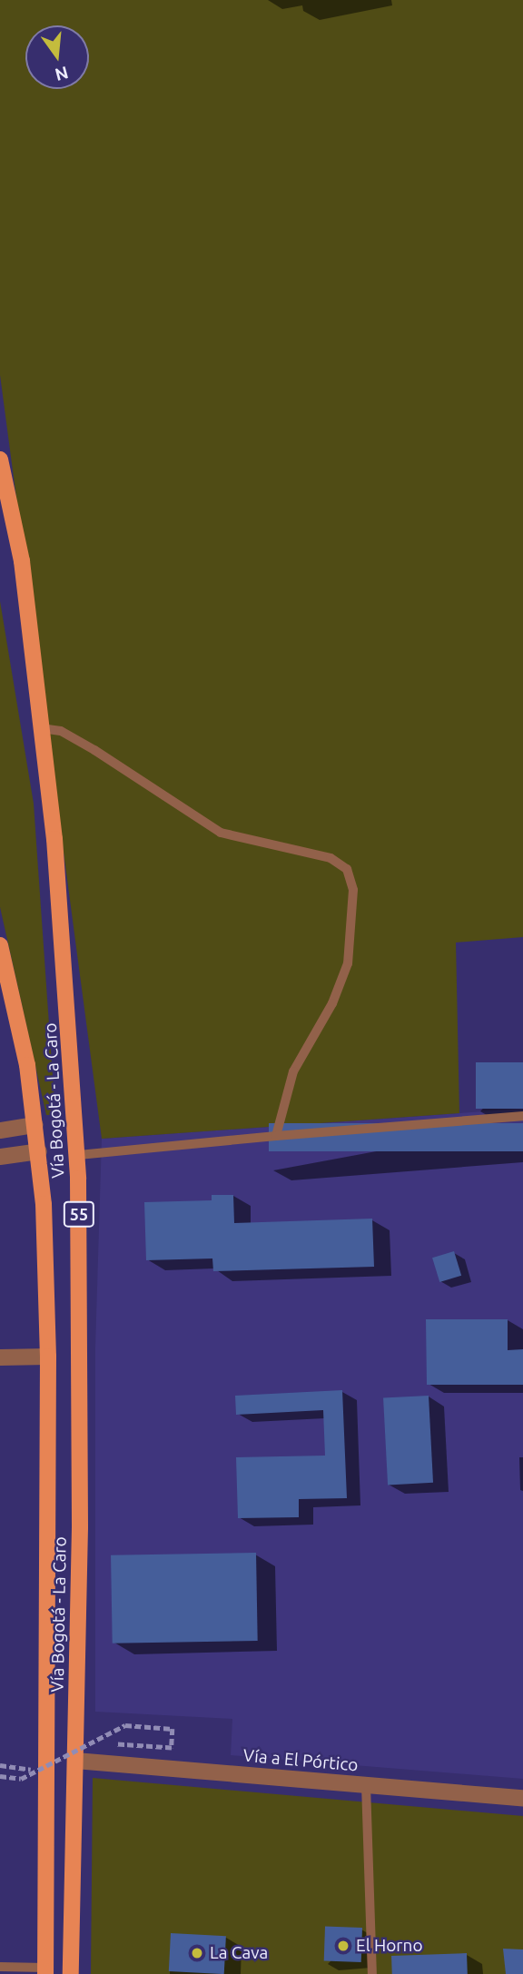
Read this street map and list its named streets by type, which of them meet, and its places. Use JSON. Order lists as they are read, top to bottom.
{
  "streets": {
    "main road": ["Vía Bogotá - La Caro", "55"],
    "street": ["Vía a El Pórtico"]
  },
  "crossings": [
    ["Vía Bogotá - La Caro", "Vía a El Pórtico"]
  ],
  "places": ["El Horno", "La Cava"],
  "north": "bottom"
}
